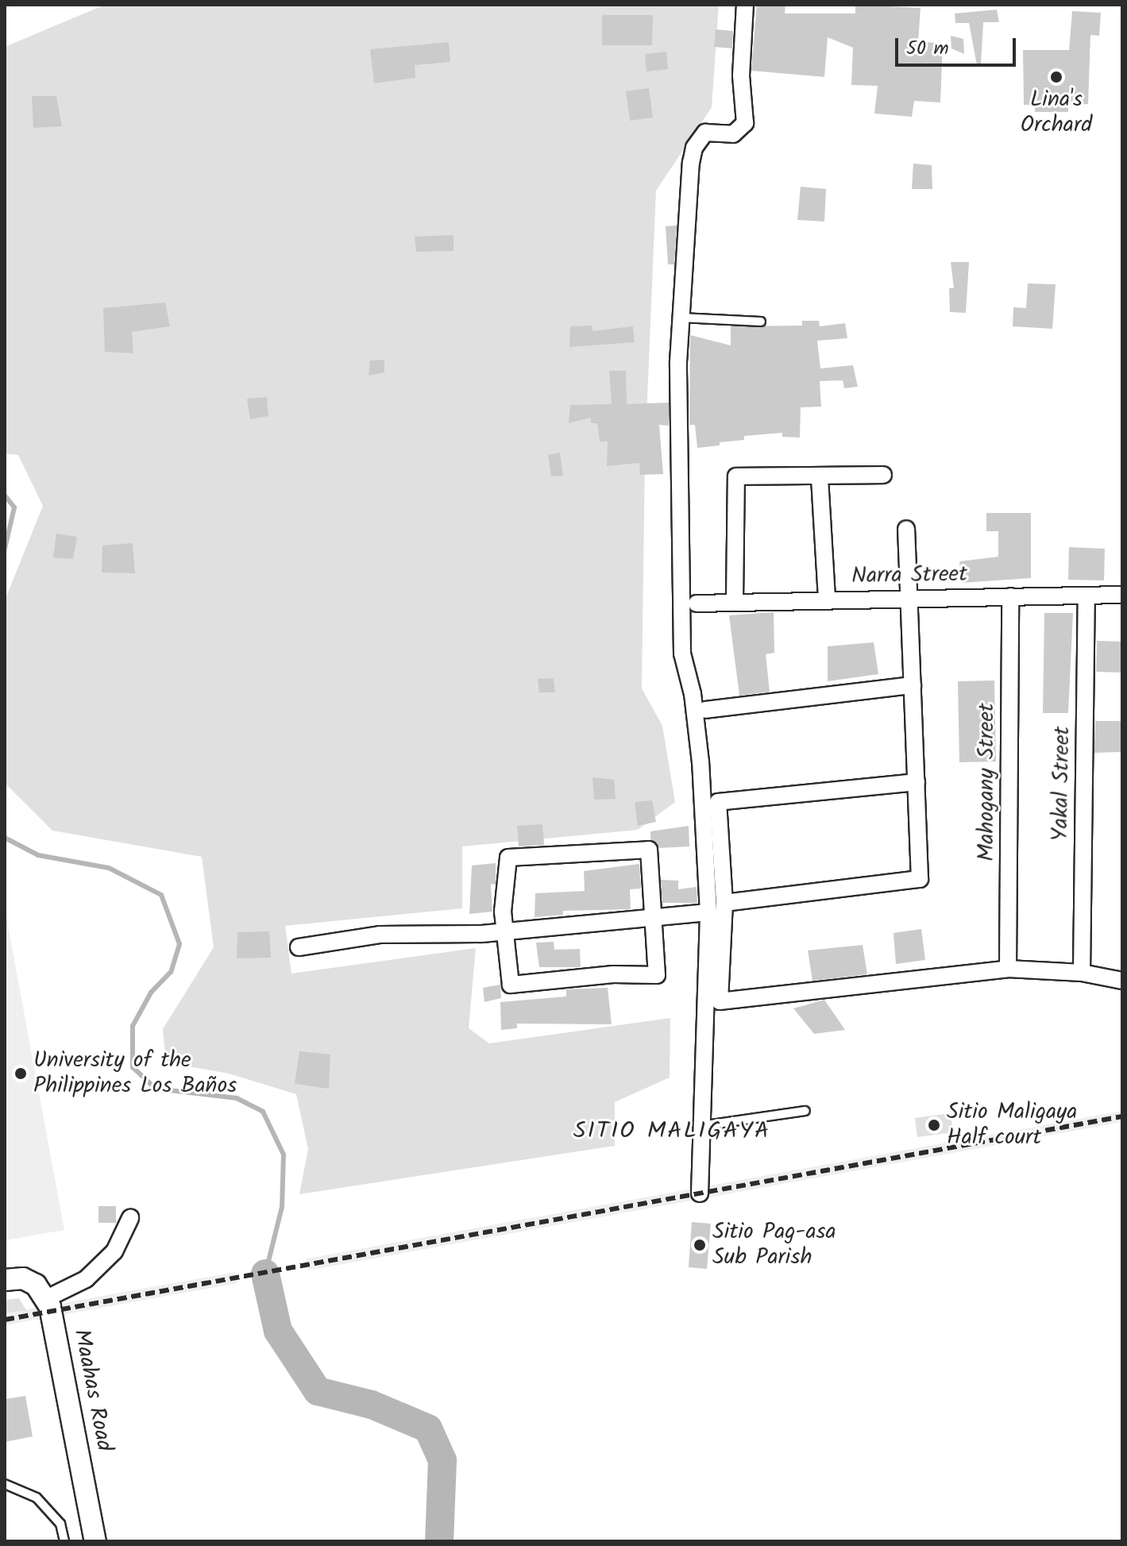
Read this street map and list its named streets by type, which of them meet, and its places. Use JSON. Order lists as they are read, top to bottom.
{
  "streets": {
    "street": [
      "Narra Street",
      "Mahogany Street",
      "Yakal Street",
      "Maahas Road"
    ]
  },
  "crossings": [
    ["Narra Street", "Mahogany Street"],
    ["Narra Street", "Yakal Street"]
  ],
  "districts": ["SITIO MALIGAYA"],
  "places": [
    "Lina's Orchard",
    "University of the Philippines Los Baños",
    "Sitio Maligaya Half court",
    "Sitio Pag-asa Sub Parish"
  ],
  "scale_bar": "50 m"
}
